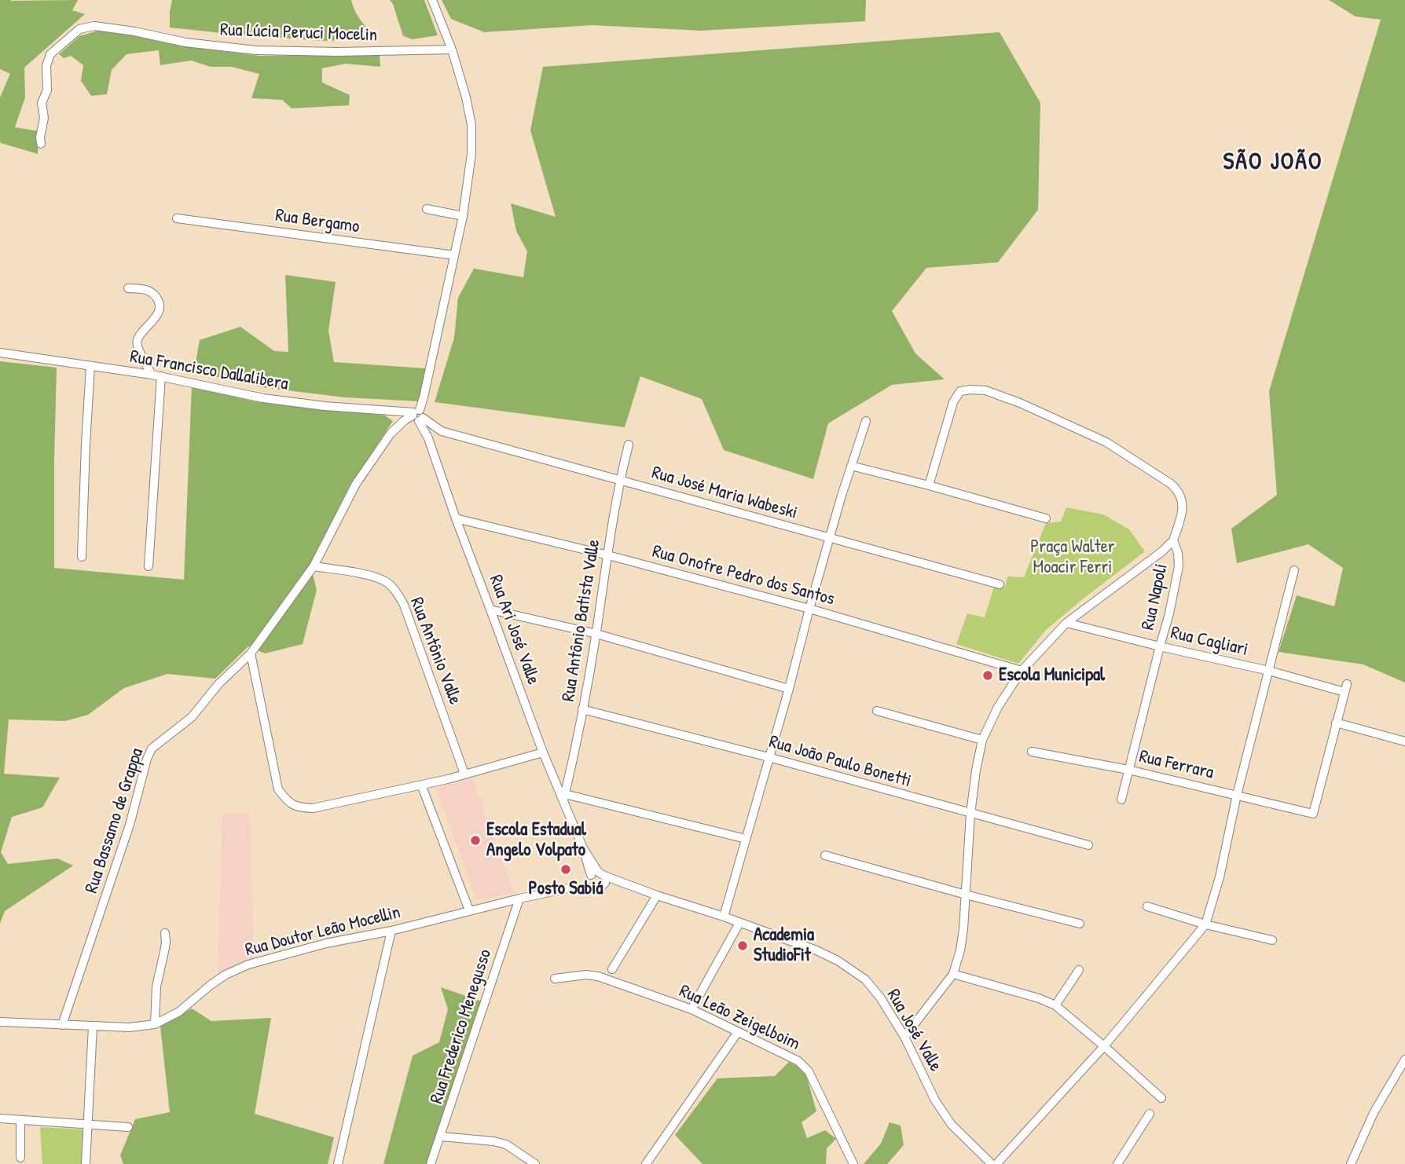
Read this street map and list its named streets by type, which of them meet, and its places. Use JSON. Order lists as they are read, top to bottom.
{
  "streets": {
    "street": [
      "Rua Lúcia Peruci Mocelin",
      "Rua Bergamo",
      "Rua Francisco Dallalibera",
      "Rua José Maria Wabeski",
      "Rua Onofre Pedro dos Santos",
      "Rua Napoli",
      "Rua Antônio Batista Valle",
      "Rua Ari José Valle",
      "Rua Cagliari",
      "Rua Antônio Valle",
      "Rua João Paulo Bonetti",
      "Rua Ferrara",
      "Rua Bassamo de Grappa",
      "Rua Doutor Leão Mocellin",
      "Rua Leão Zeigelboim",
      "Rua Frederico Menegusso",
      "Rua José Valle"
    ]
  },
  "crossings": [
    ["Rua Francisco Dallalibera", "Rua Ari José Valle"],
    ["Rua José Maria Wabeski", "Rua Antônio Batista Valle"],
    ["Rua José Maria Wabeski", "Rua Ari José Valle"],
    ["Rua José Maria Wabeski", "Rua Bassamo de Grappa"],
    ["Rua Onofre Pedro dos Santos", "Rua Antônio Batista Valle"],
    ["Rua Onofre Pedro dos Santos", "Rua Ari José Valle"],
    ["Rua Napoli", "Rua Cagliari"],
    ["Rua Napoli", "Rua Ferrara"],
    ["Rua Antônio Batista Valle", "Rua Ari José Valle"],
    ["Rua Antônio Batista Valle", "Rua João Paulo Bonetti"],
    ["Rua Ari José Valle", "Rua Bassamo de Grappa"],
    ["Rua Ari José Valle", "Rua Doutor Leão Mocellin"],
    ["Rua Ari José Valle", "Rua José Valle"],
    ["Rua Cagliari", "Rua Ferrara"],
    ["Rua Antônio Valle", "Rua Bassamo de Grappa"],
    ["Rua Bassamo de Grappa", "Rua Doutor Leão Mocellin"],
    ["Rua Doutor Leão Mocellin", "Rua Frederico Menegusso"],
    ["Rua Doutor Leão Mocellin", "Rua José Valle"]
  ],
  "districts": ["SÃO JOÃO"],
  "parks": ["Praça Walter Moacir Ferri"],
  "places": [
    "Escola Municipal",
    "Escola Estadual Angelo Volpato",
    "Posto Sabiá",
    "Academia StudioFit"
  ]
}
